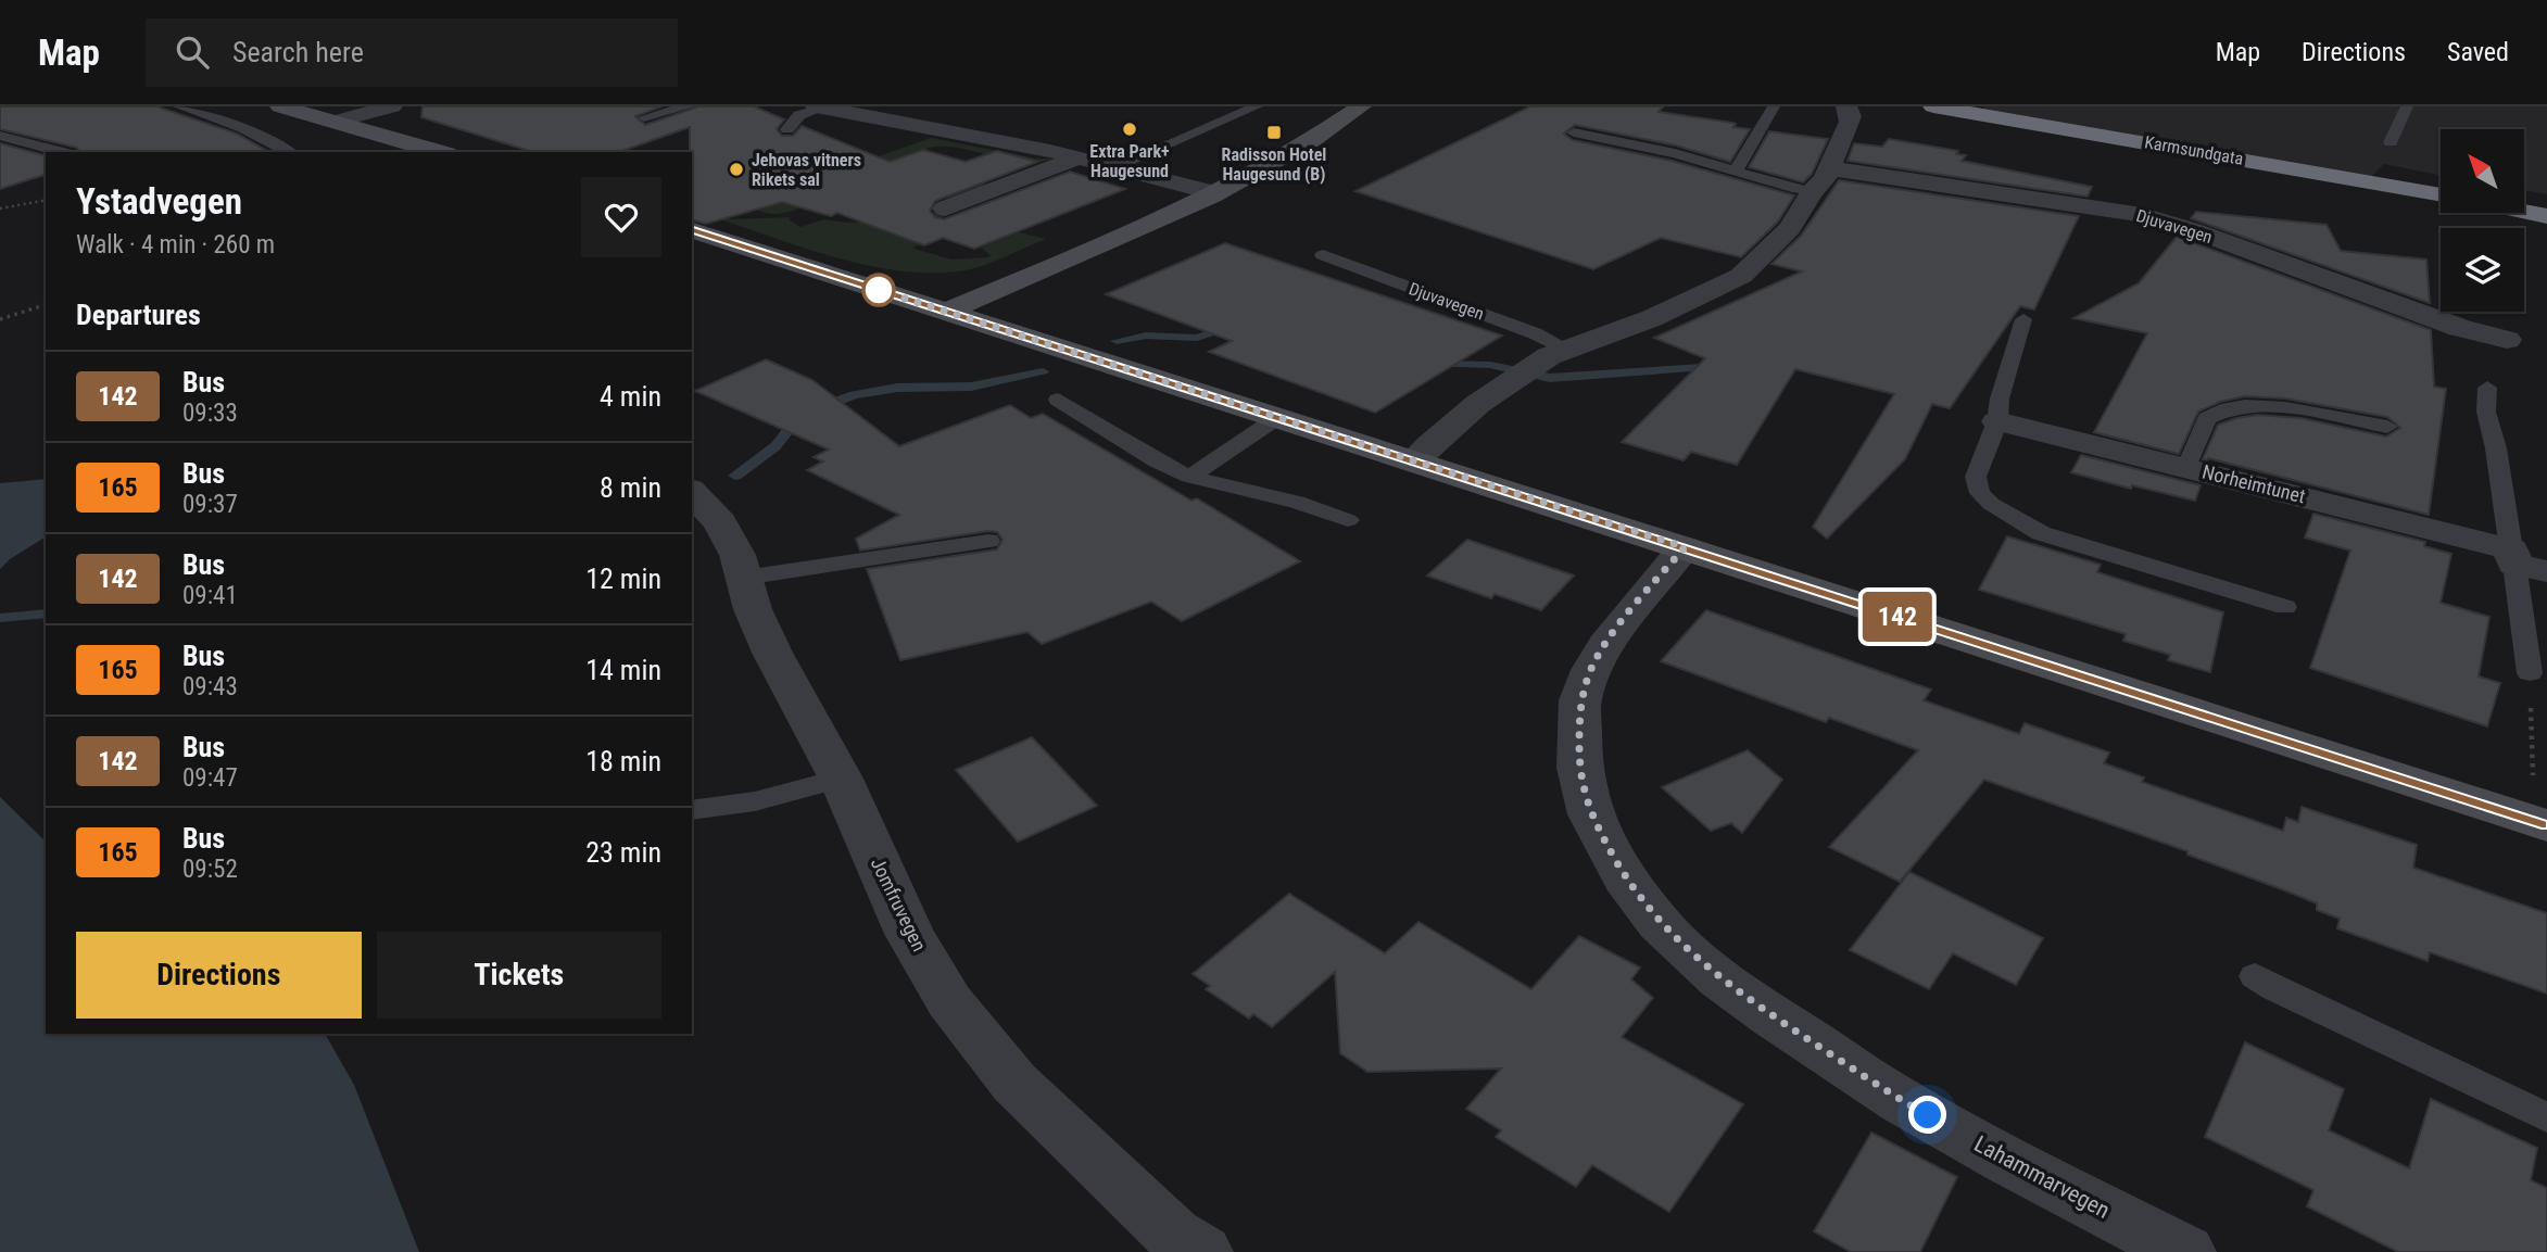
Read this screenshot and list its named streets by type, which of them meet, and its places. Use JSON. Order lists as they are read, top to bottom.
{
  "streets": {
    "highway": ["Karmsundgata"],
    "street": [
      "Djuvavegen",
      "Norheimtunet",
      "Jomfruvegen",
      "Lahammarvegen"
    ]
  },
  "places": {
    "other": ["Extra Park+ Haugesund", "Jehovas vitners Rikets sal"],
    "transit": ["Radisson Hotel Haugesund (B)"]
  },
  "lines": ["bus line 142"],
  "north": "top left",
  "page": {
    "header": "Map",
    "search": "Search here",
    "nav": ["Map", "Directions", "Saved"],
    "on_map": "142",
    "heading": [
      ["Ystadvegen", "Walk · 4 min · 260 m"],
      "Departures"
    ],
    "list": [
      {
        "mark": "142",
        "name": "Bus",
        "note": "09:33",
        "value": "4 min"
      },
      {
        "mark": "165",
        "name": "Bus",
        "note": "09:37",
        "value": "8 min"
      },
      {
        "mark": "142",
        "name": "Bus",
        "note": "09:41",
        "value": "12 min"
      },
      {
        "mark": "165",
        "name": "Bus",
        "note": "09:43",
        "value": "14 min"
      },
      {
        "mark": "142",
        "name": "Bus",
        "note": "09:47",
        "value": "18 min"
      },
      {
        "mark": "165",
        "name": "Bus",
        "note": "09:52",
        "value": "23 min"
      }
    ],
    "buttons": ["Directions", "Tickets"]
  }
}
